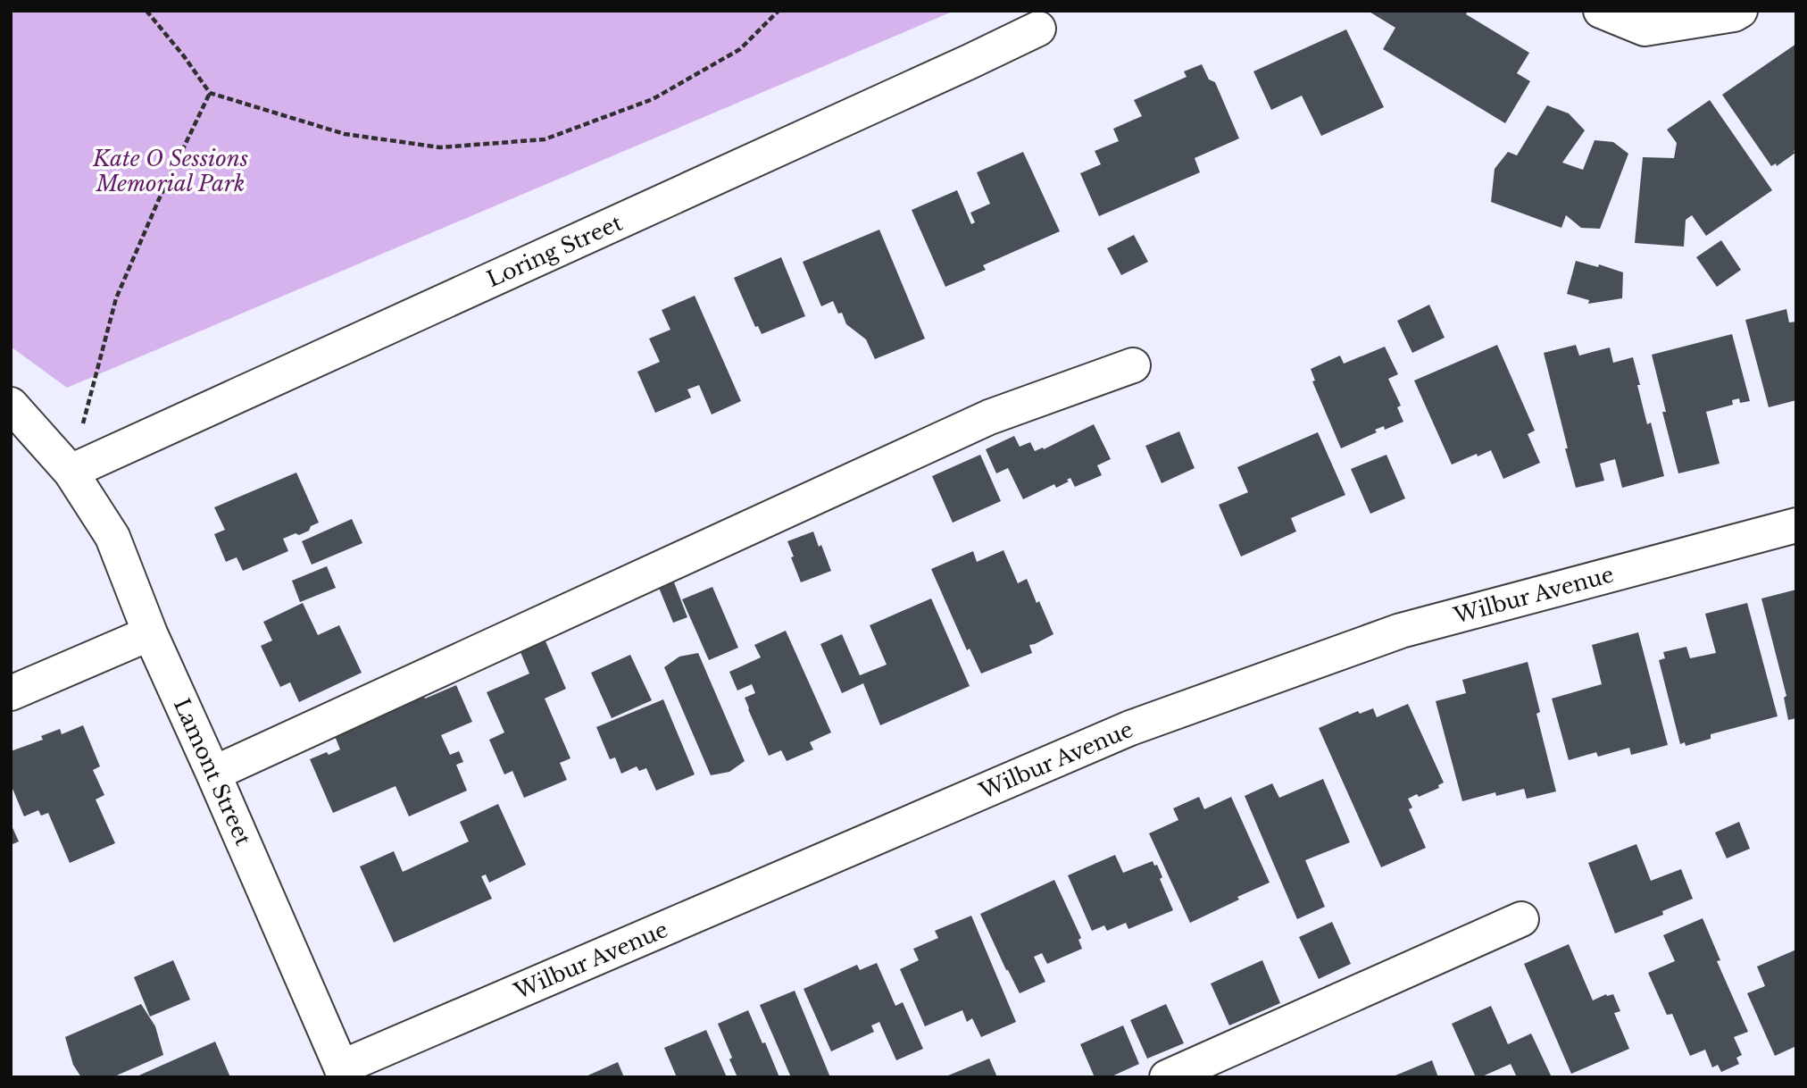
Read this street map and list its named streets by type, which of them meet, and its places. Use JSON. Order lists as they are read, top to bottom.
{
  "streets": {
    "street": ["Loring Street", "Wilbur Avenue", "Lamont Street"]
  },
  "crossings": [
    ["Loring Street", "Lamont Street"],
    ["Wilbur Avenue", "Lamont Street"]
  ],
  "parks": ["Kate O Sessions Memorial Park"]
}
